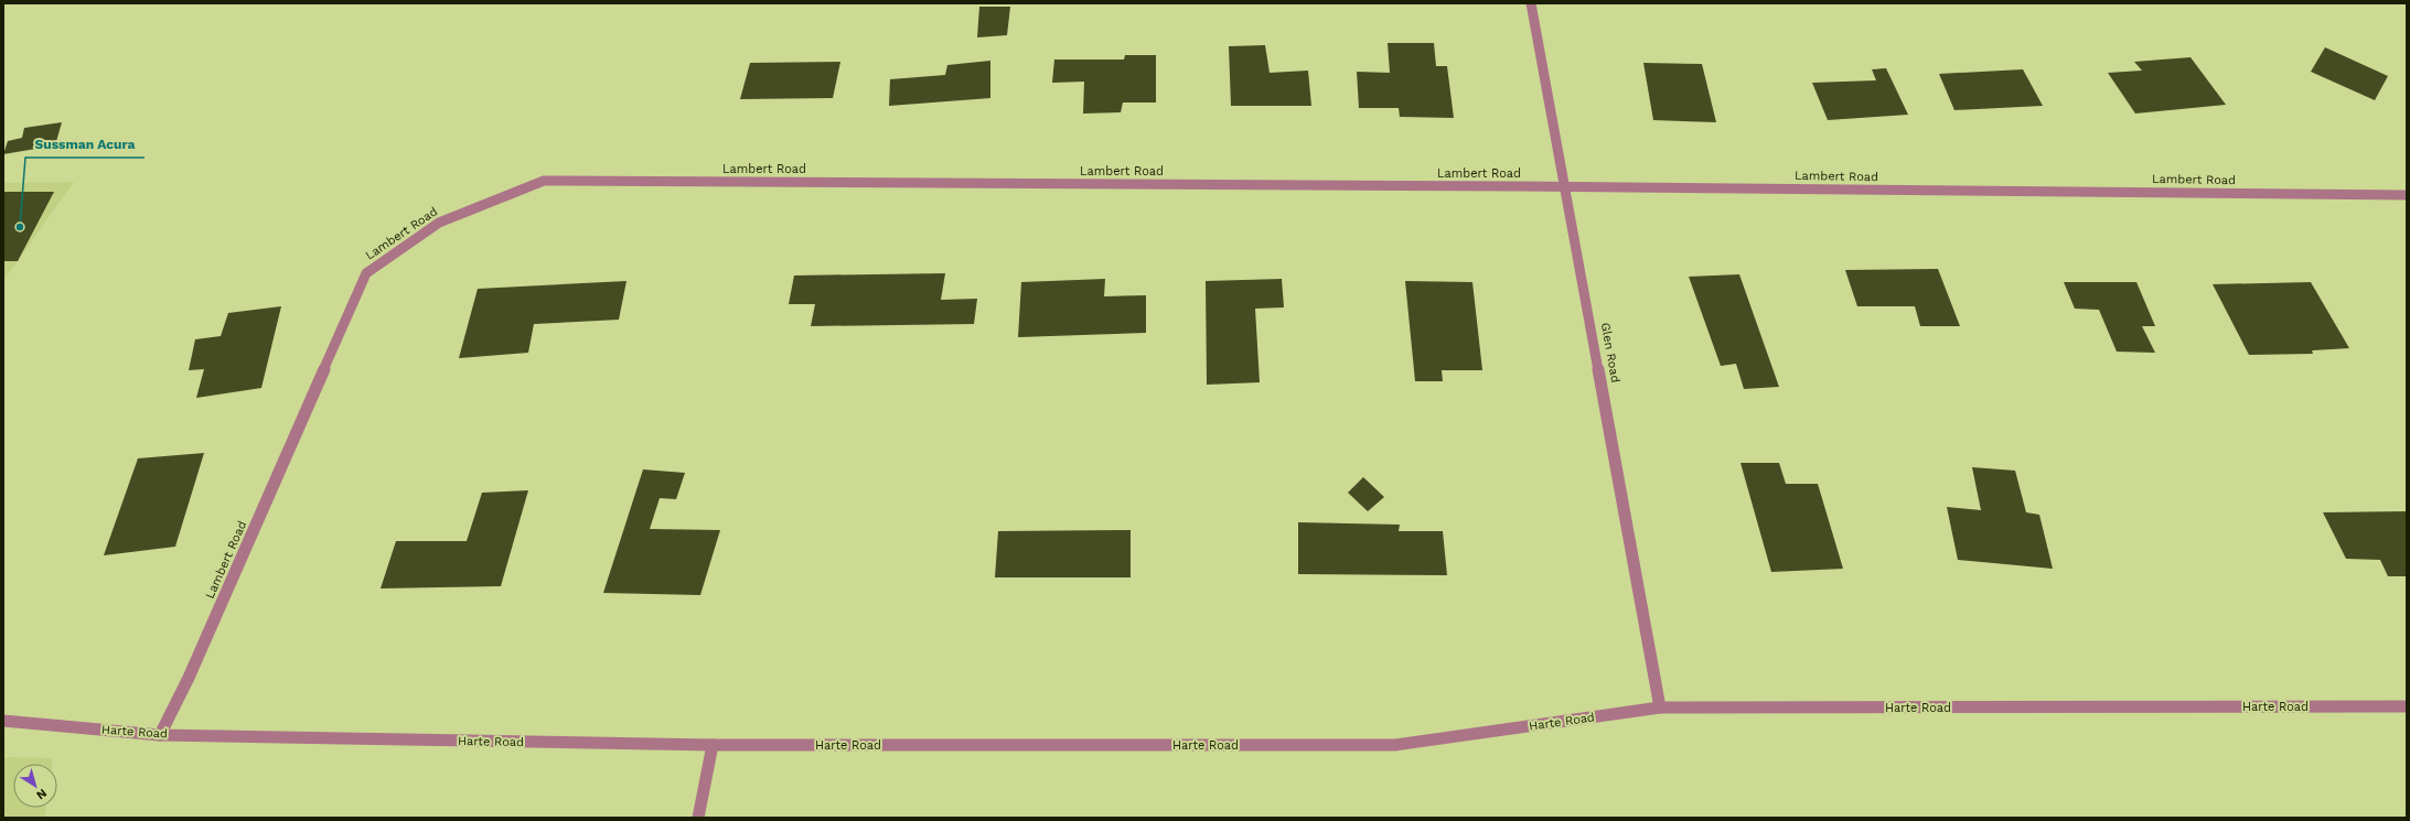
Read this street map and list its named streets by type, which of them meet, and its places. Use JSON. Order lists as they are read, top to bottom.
{
  "streets": {
    "street": ["Lambert Road", "Glen Road", "Harte Road"]
  },
  "crossings": [
    ["Lambert Road", "Glen Road"],
    ["Lambert Road", "Harte Road"],
    ["Glen Road", "Harte Road"]
  ],
  "places": ["Sussman Acura"],
  "north": "bottom right"
}
